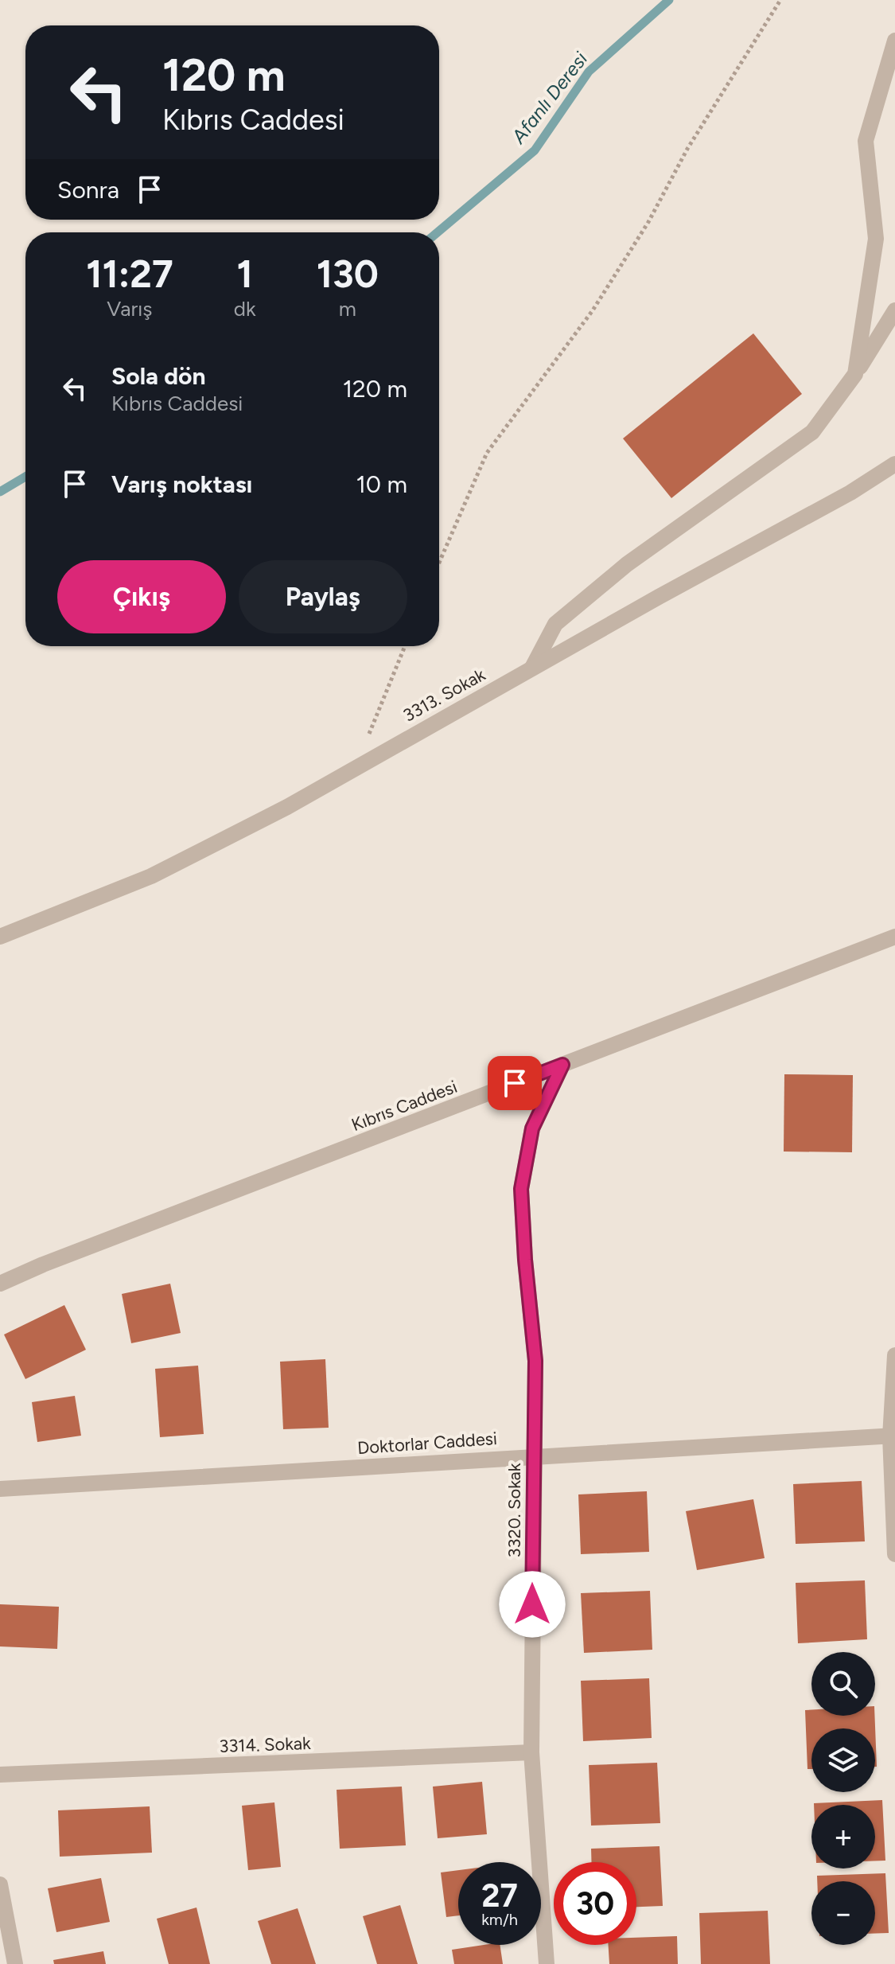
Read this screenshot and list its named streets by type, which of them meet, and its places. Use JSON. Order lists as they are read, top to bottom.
{
  "streets": {
    "street": [
      "3313. Sokak",
      "Kıbrıs Caddesi",
      "Doktorlar Caddesi",
      "3320. Sokak",
      "3314. Sokak"
    ]
  },
  "crossings": [
    ["Kıbrıs Caddesi", "3320. Sokak"],
    ["Doktorlar Caddesi", "3320. Sokak"],
    ["3320. Sokak", "3314. Sokak"]
  ],
  "water": ["Afanlı Deresi"],
  "page": {
    "turn": ["120 m", "Kıbrıs Caddesi"],
    "then": "Sonra",
    "eta": [
      "11:27",
      "Varış",
      "1",
      "dk",
      "130",
      "m"
    ],
    "list": [
      {
        "name": "Sola dön",
        "note": "Kıbrıs Caddesi",
        "value": "120 m"
      },
      {
        "name": "Varış noktası",
        "value": "10 m"
      }
    ],
    "buttons": ["Çıkış", "Paylaş"],
    "map_buttons": ["+", "−"],
    "speed": "27 km/h",
    "limit": "30"
  }
}
